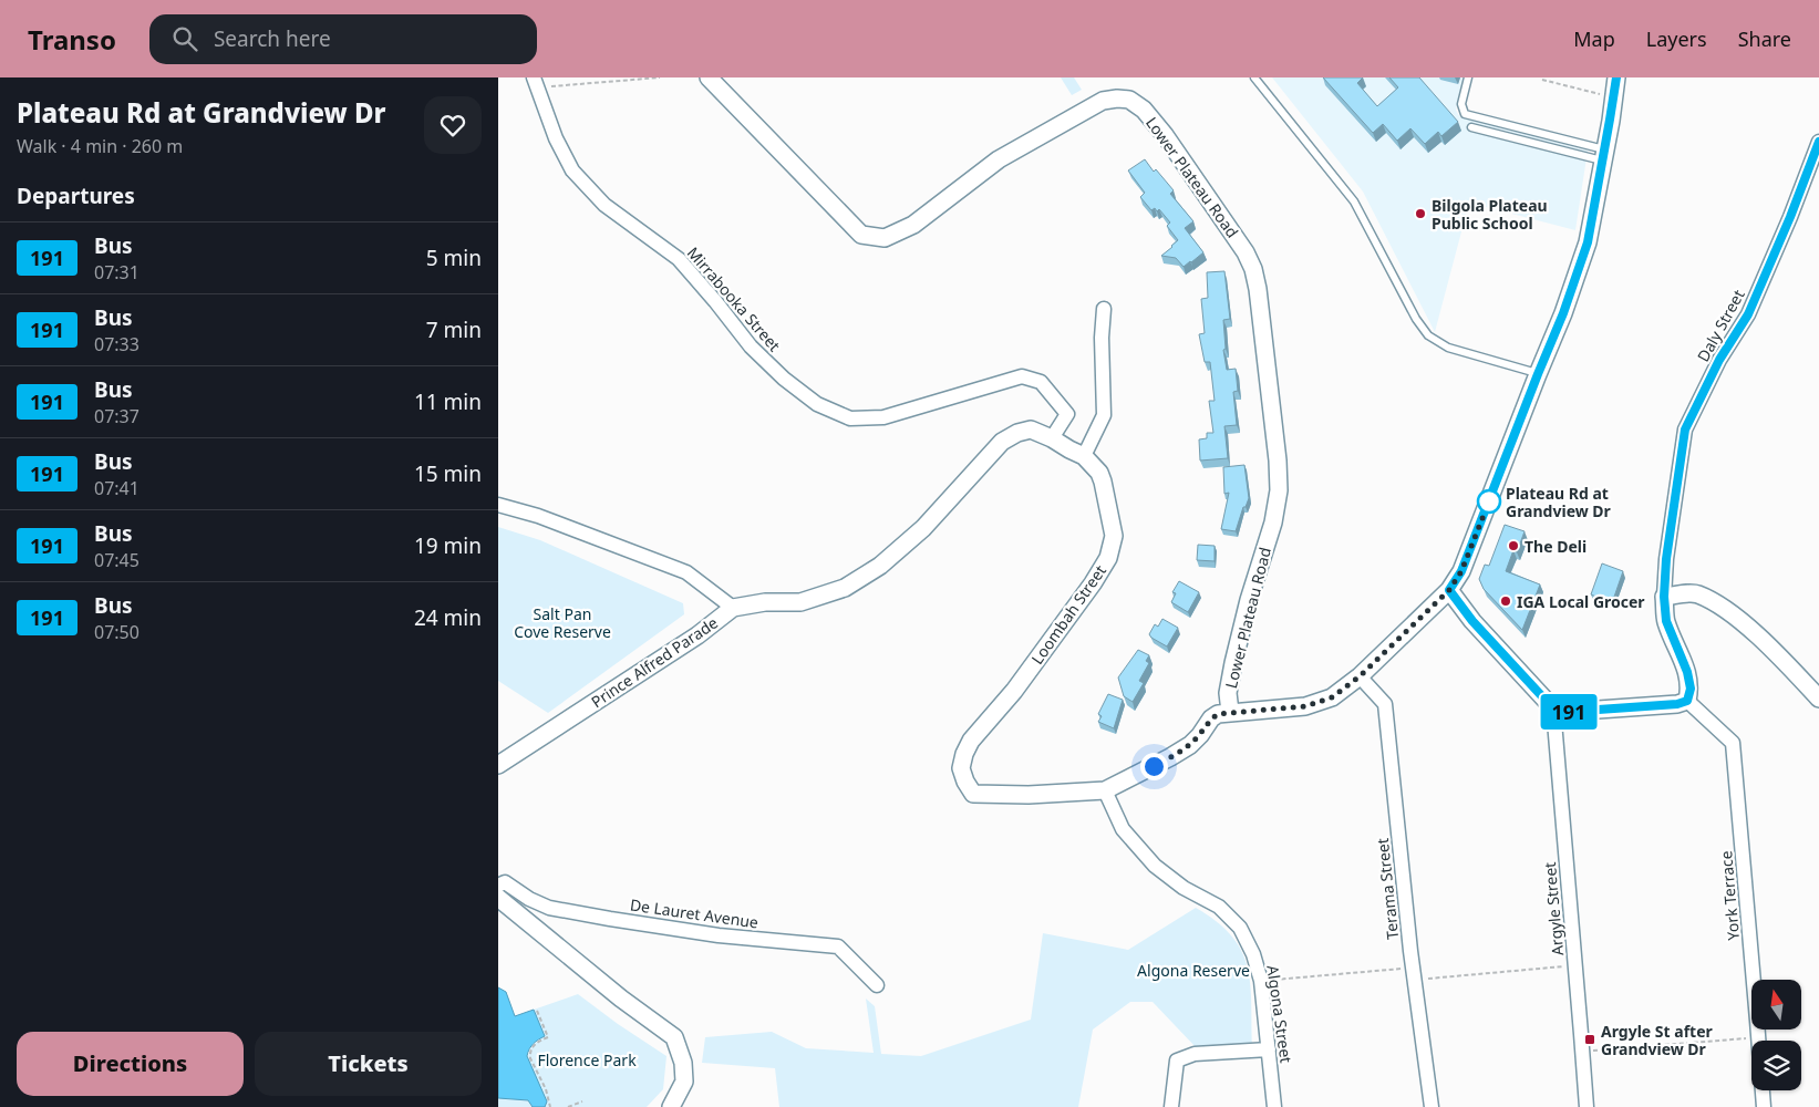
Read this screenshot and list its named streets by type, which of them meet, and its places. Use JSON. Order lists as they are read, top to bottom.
{
  "streets": {
    "street": [
      "Lower Plateau Road",
      "Mirrabooka Street",
      "Daly Street",
      "Loombah Street",
      "Prince Alfred Parade",
      "Terama Street",
      "York Terrace",
      "Argyle Street",
      "De Lauret Avenue",
      "Algona Street"
    ]
  },
  "crossings": [
    ["Lower Plateau Road", "Loombah Street"],
    ["Mirrabooka Street", "Loombah Street"],
    ["Loombah Street", "Prince Alfred Parade"],
    ["Loombah Street", "Algona Street"]
  ],
  "parks": ["Salt Pan Cove Reserve", "Algona Reserve", "Florence Park"],
  "places": {
    "other": [
      "Bilgola Plateau Public School",
      "Plateau Rd at Grandview Dr",
      "The Deli",
      "IGA Local Grocer"
    ],
    "transit": ["Argyle St after Grandview Dr"]
  },
  "lines": ["bus line 191"],
  "north": "top",
  "page": {
    "header": "Transo",
    "search": "Search here",
    "nav": ["Map", "Layers", "Share"],
    "heading": [
      ["Plateau Rd at Grandview Dr", "Walk · 4 min · 260 m"],
      "Departures"
    ],
    "on_map": "191",
    "list": [
      {
        "mark": "191",
        "name": "Bus",
        "note": "07:31",
        "value": "5 min"
      },
      {
        "mark": "191",
        "name": "Bus",
        "note": "07:33",
        "value": "7 min"
      },
      {
        "mark": "191",
        "name": "Bus",
        "note": "07:37",
        "value": "11 min"
      },
      {
        "mark": "191",
        "name": "Bus",
        "note": "07:41",
        "value": "15 min"
      },
      {
        "mark": "191",
        "name": "Bus",
        "note": "07:45",
        "value": "19 min"
      },
      {
        "mark": "191",
        "name": "Bus",
        "note": "07:50",
        "value": "24 min"
      }
    ],
    "buttons": ["Directions", "Tickets"]
  }
}
